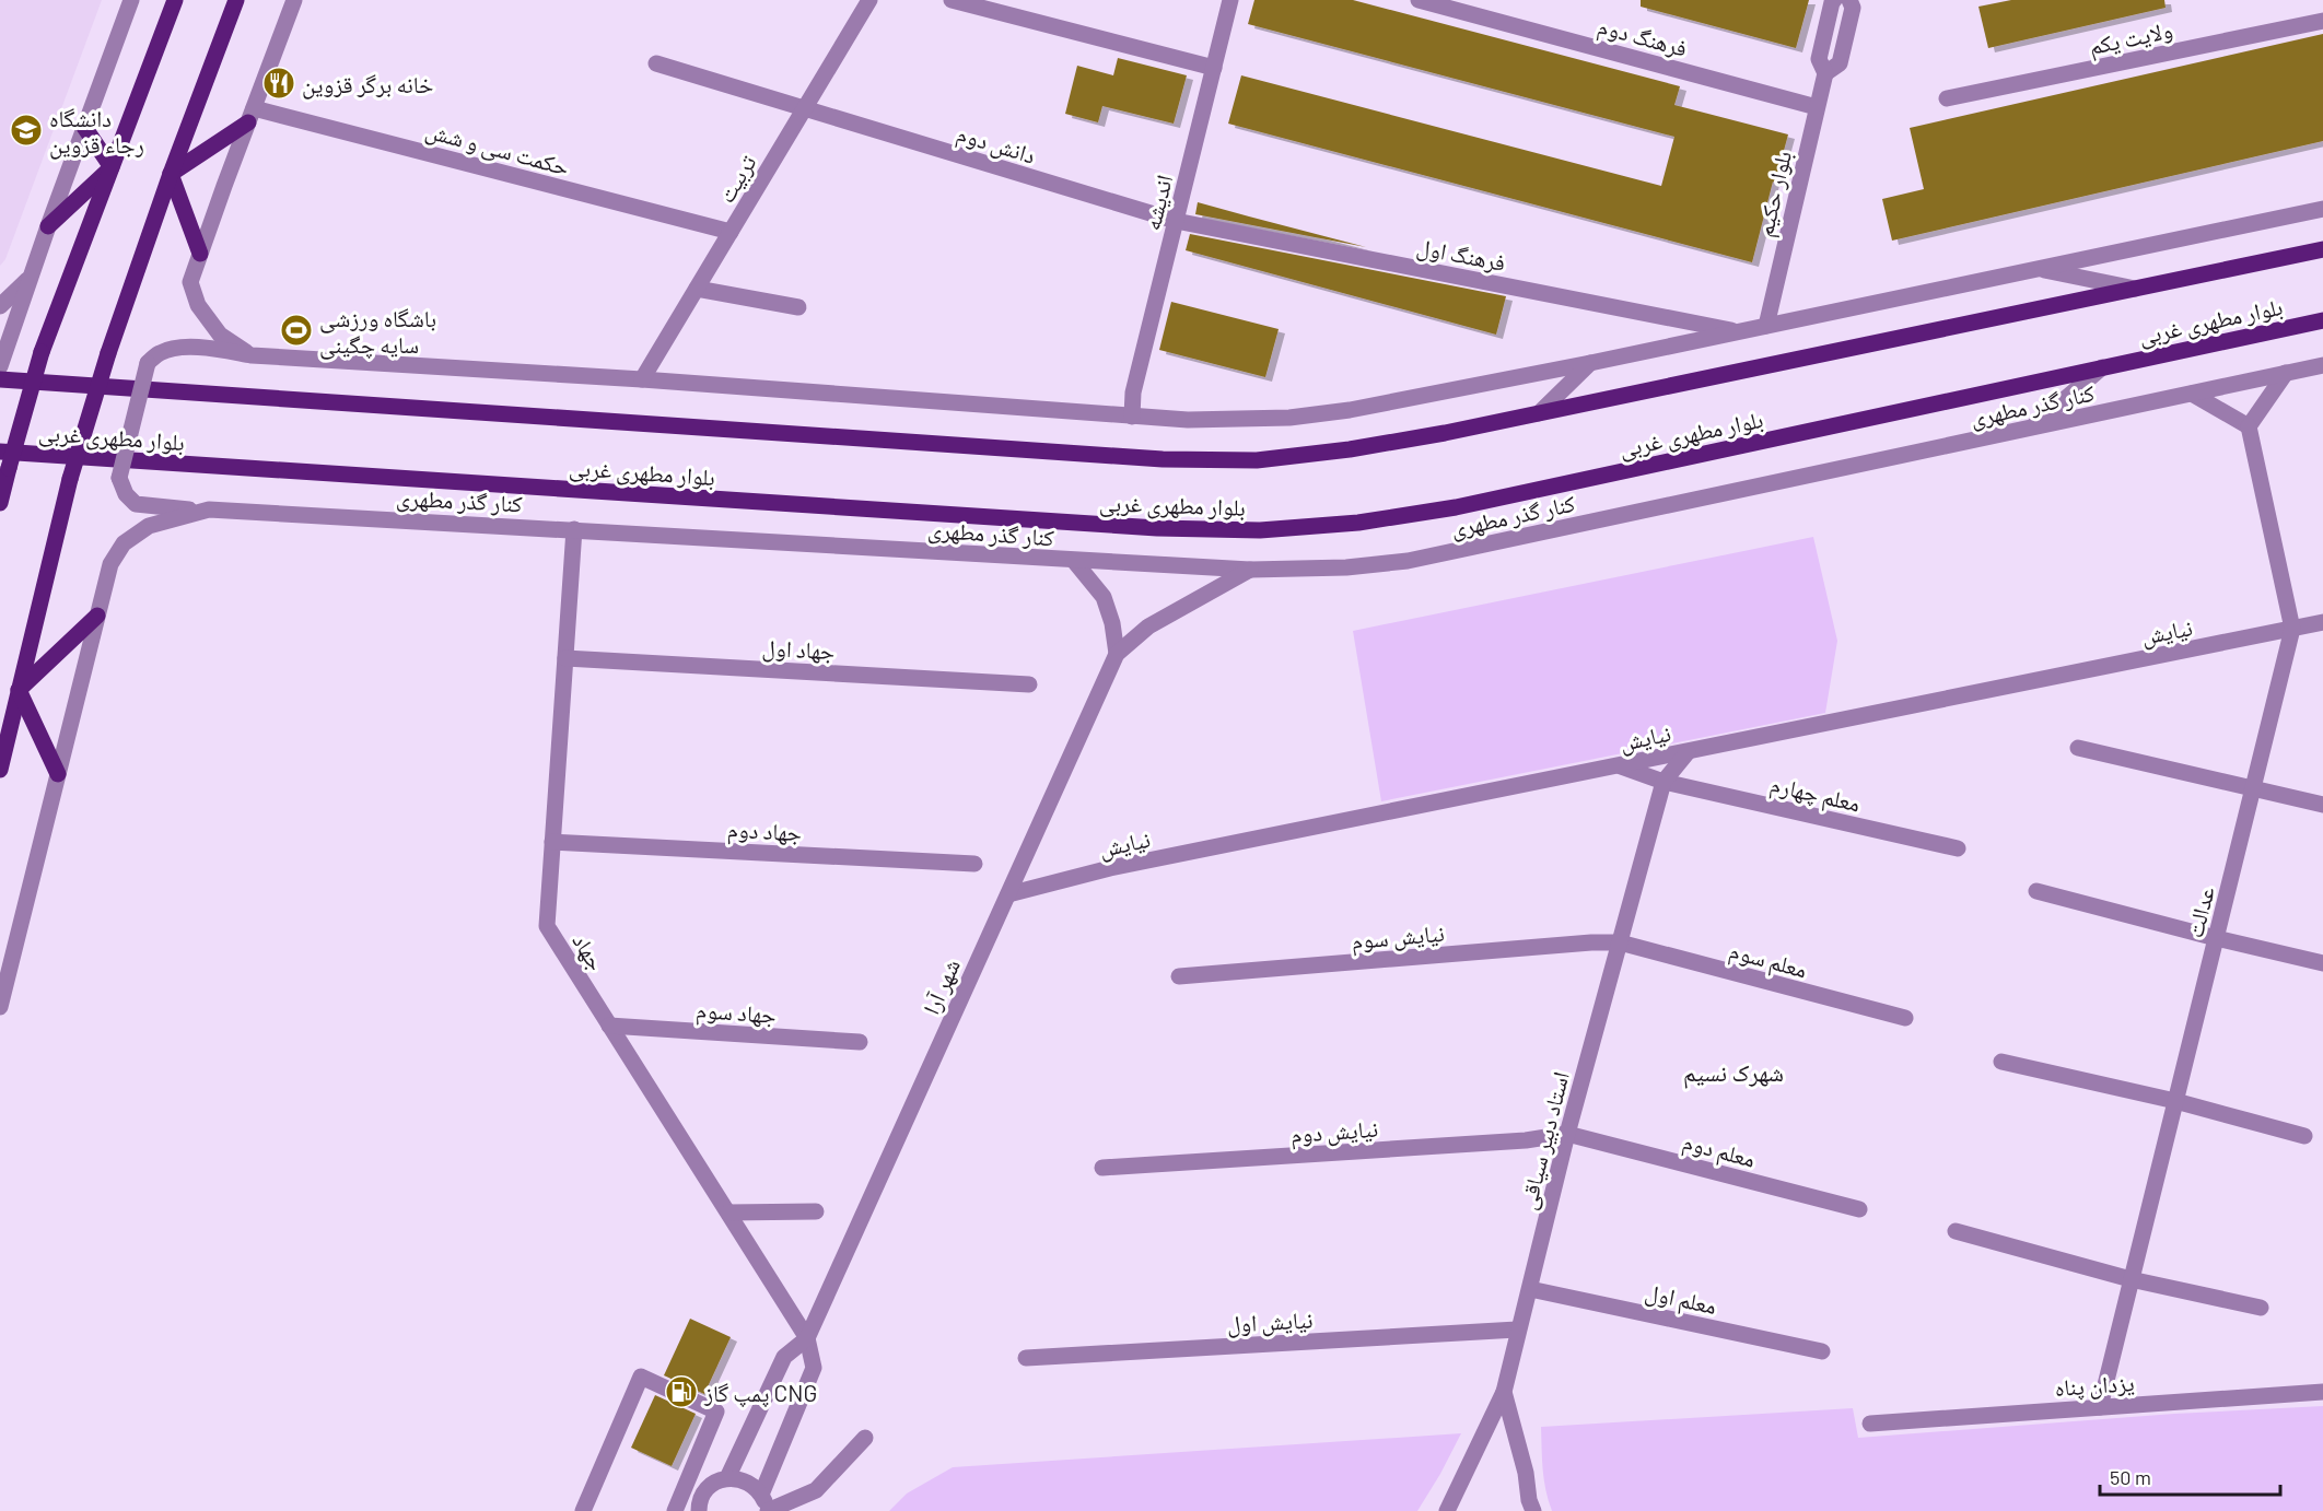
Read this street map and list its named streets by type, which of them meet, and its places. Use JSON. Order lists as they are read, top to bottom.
{
  "streets": {
    "main road": ["بلوار مطهری غربی"],
    "street": [
      "فرهنگ دوم",
      "ولایت یکم",
      "دانش دوم",
      "حکمت سی و شش",
      "تربیت",
      "بلوار حکیم",
      "اندیشه",
      "فرهنگ اول",
      "کنار گذر مطهری",
      "نيايش",
      "جهاد اول",
      "معلم چهارم",
      "جهاد دوم",
      "عدالت",
      "نیایش سوم",
      "جهاد",
      "معلم سوم",
      "شهر آرا",
      "جهاد سوم",
      "نیایش دوم",
      "استاد دبیر سیاقی",
      "معلم دوم",
      "معلم اول",
      "نیایش اول",
      "یزدان پناه"
    ]
  },
  "crossings": [
    ["فرهنگ دوم", "بلوار حکیم"],
    ["دانش دوم", "تربیت"],
    ["دانش دوم", "اندیشه"],
    ["دانش دوم", "فرهنگ اول"],
    ["حکمت سی و شش", "تربیت"],
    ["اندیشه", "فرهنگ اول"],
    ["کنار گذر مطهری", "جهاد"],
    ["نيايش", "معلم چهارم"],
    ["نيايش", "عدالت"],
    ["نيايش", "شهر آرا"],
    ["جهاد اول", "جهاد"],
    ["معلم چهارم", "استاد دبیر سیاقی"],
    ["جهاد دوم", "جهاد"],
    ["عدالت", "یزدان پناه"],
    ["نیایش سوم", "معلم سوم"],
    ["نیایش سوم", "استاد دبیر سیاقی"],
    ["جهاد", "شهر آرا"],
    ["جهاد", "جهاد سوم"],
    ["معلم سوم", "استاد دبیر سیاقی"],
    ["نیایش دوم", "استاد دبیر سیاقی"],
    ["نیایش دوم", "معلم دوم"],
    ["استاد دبیر سیاقی", "معلم دوم"],
    ["استاد دبیر سیاقی", "معلم اول"],
    ["استاد دبیر سیاقی", "نیایش اول"]
  ],
  "districts": ["شهرک نسیم"],
  "places": {
    "restaurant": ["خانه برگر قزوین"],
    "school or university": ["دانشگاه رجاء قزوین"],
    "sports": ["باشگاه ورزشى سايه چگينى"],
    "fuel station": ["پمپ گاز CNG"]
  },
  "scale_bar": "50 m"
}
